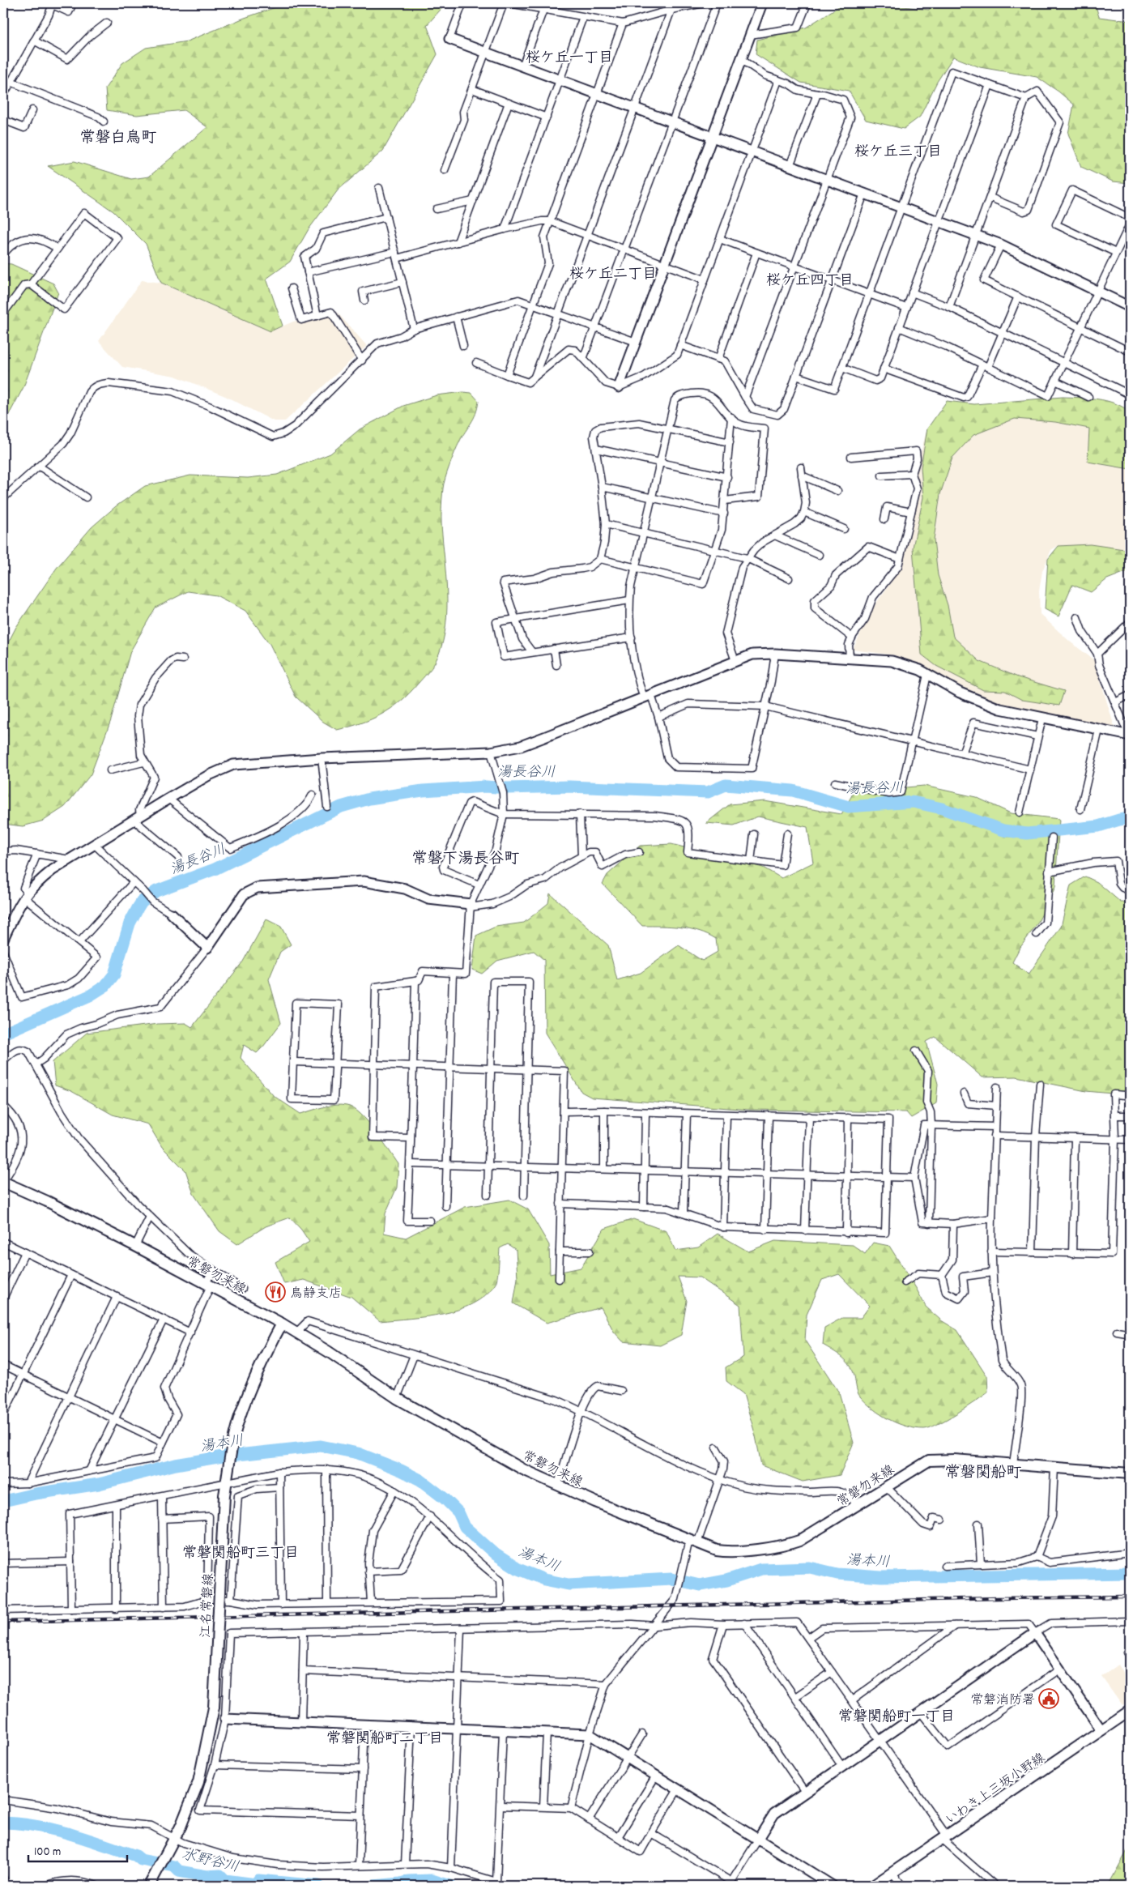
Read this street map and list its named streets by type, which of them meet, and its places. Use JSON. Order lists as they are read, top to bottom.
{
  "streets": {
    "main road": ["常磐勿来線", "江名常磐線", "いわき上三坂小野線"]
  },
  "crossings": [
    ["常磐勿来線", "江名常磐線"]
  ],
  "districts": [
    "桜ケ丘一丁目",
    "常磐白鳥町",
    "桜ケ丘三丁目",
    "桜ケ丘二丁目",
    "桜ケ丘四丁目",
    "常磐下湯長谷町",
    "常磐関船町",
    "常磐関船町三丁目",
    "常磐関船町一丁目",
    "常磐関船町二丁目"
  ],
  "water": ["湯長谷川", "湯本川", "水野谷川"],
  "places": {
    "restaurant": ["鳥静支店"],
    "public building": ["常磐消防署"]
  },
  "scale_bar": "100 m"
}
